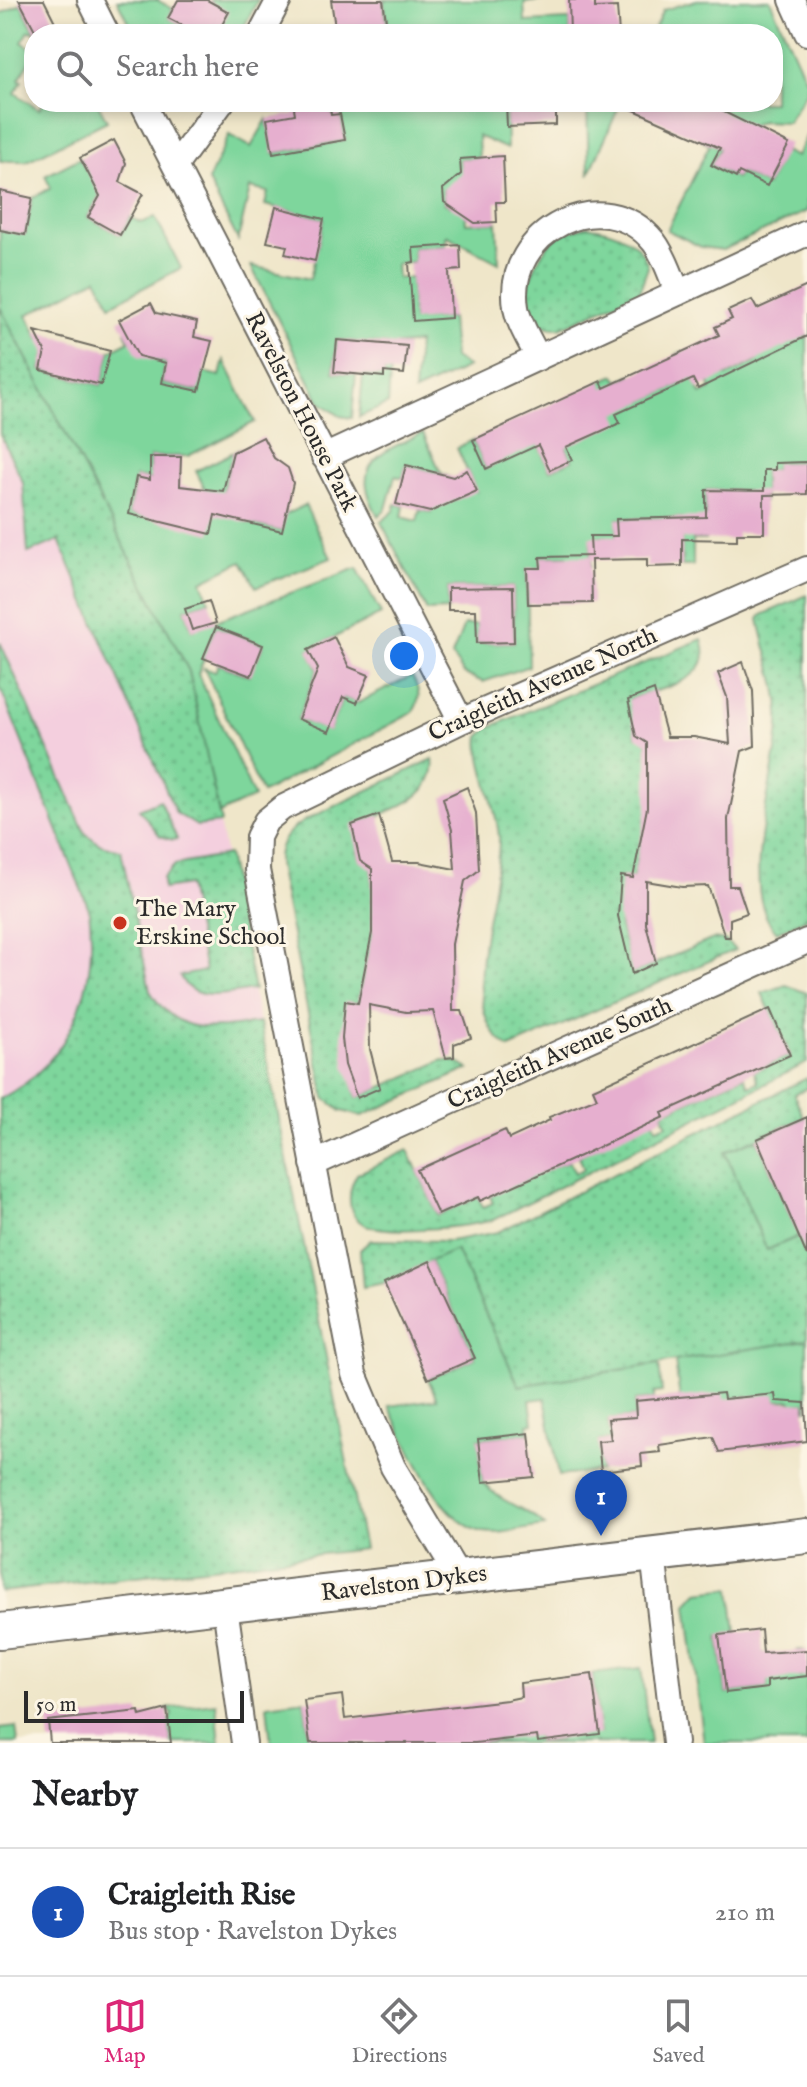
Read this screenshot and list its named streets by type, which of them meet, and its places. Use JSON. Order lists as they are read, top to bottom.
{
  "streets": {
    "street": [
      "Ravelston House Park",
      "Craigleith Avenue North",
      "Craigleith Avenue South",
      "Ravelston Dykes"
    ]
  },
  "crossings": [
    ["Ravelston House Park", "Craigleith Avenue North"],
    ["Craigleith Avenue North", "Craigleith Avenue South"]
  ],
  "places": ["The Mary Erskine School"],
  "scale_bar": "50 m",
  "page": {
    "search": "Search here",
    "pins": "1",
    "scale": "50 m",
    "heading": "Nearby",
    "list": [
      {
        "mark": "1",
        "name": "Craigleith Rise",
        "note": "Bus stop · Ravelston Dykes",
        "value": "210 m"
      }
    ],
    "nav": ["Map", "Directions", "Saved"]
  }
}
